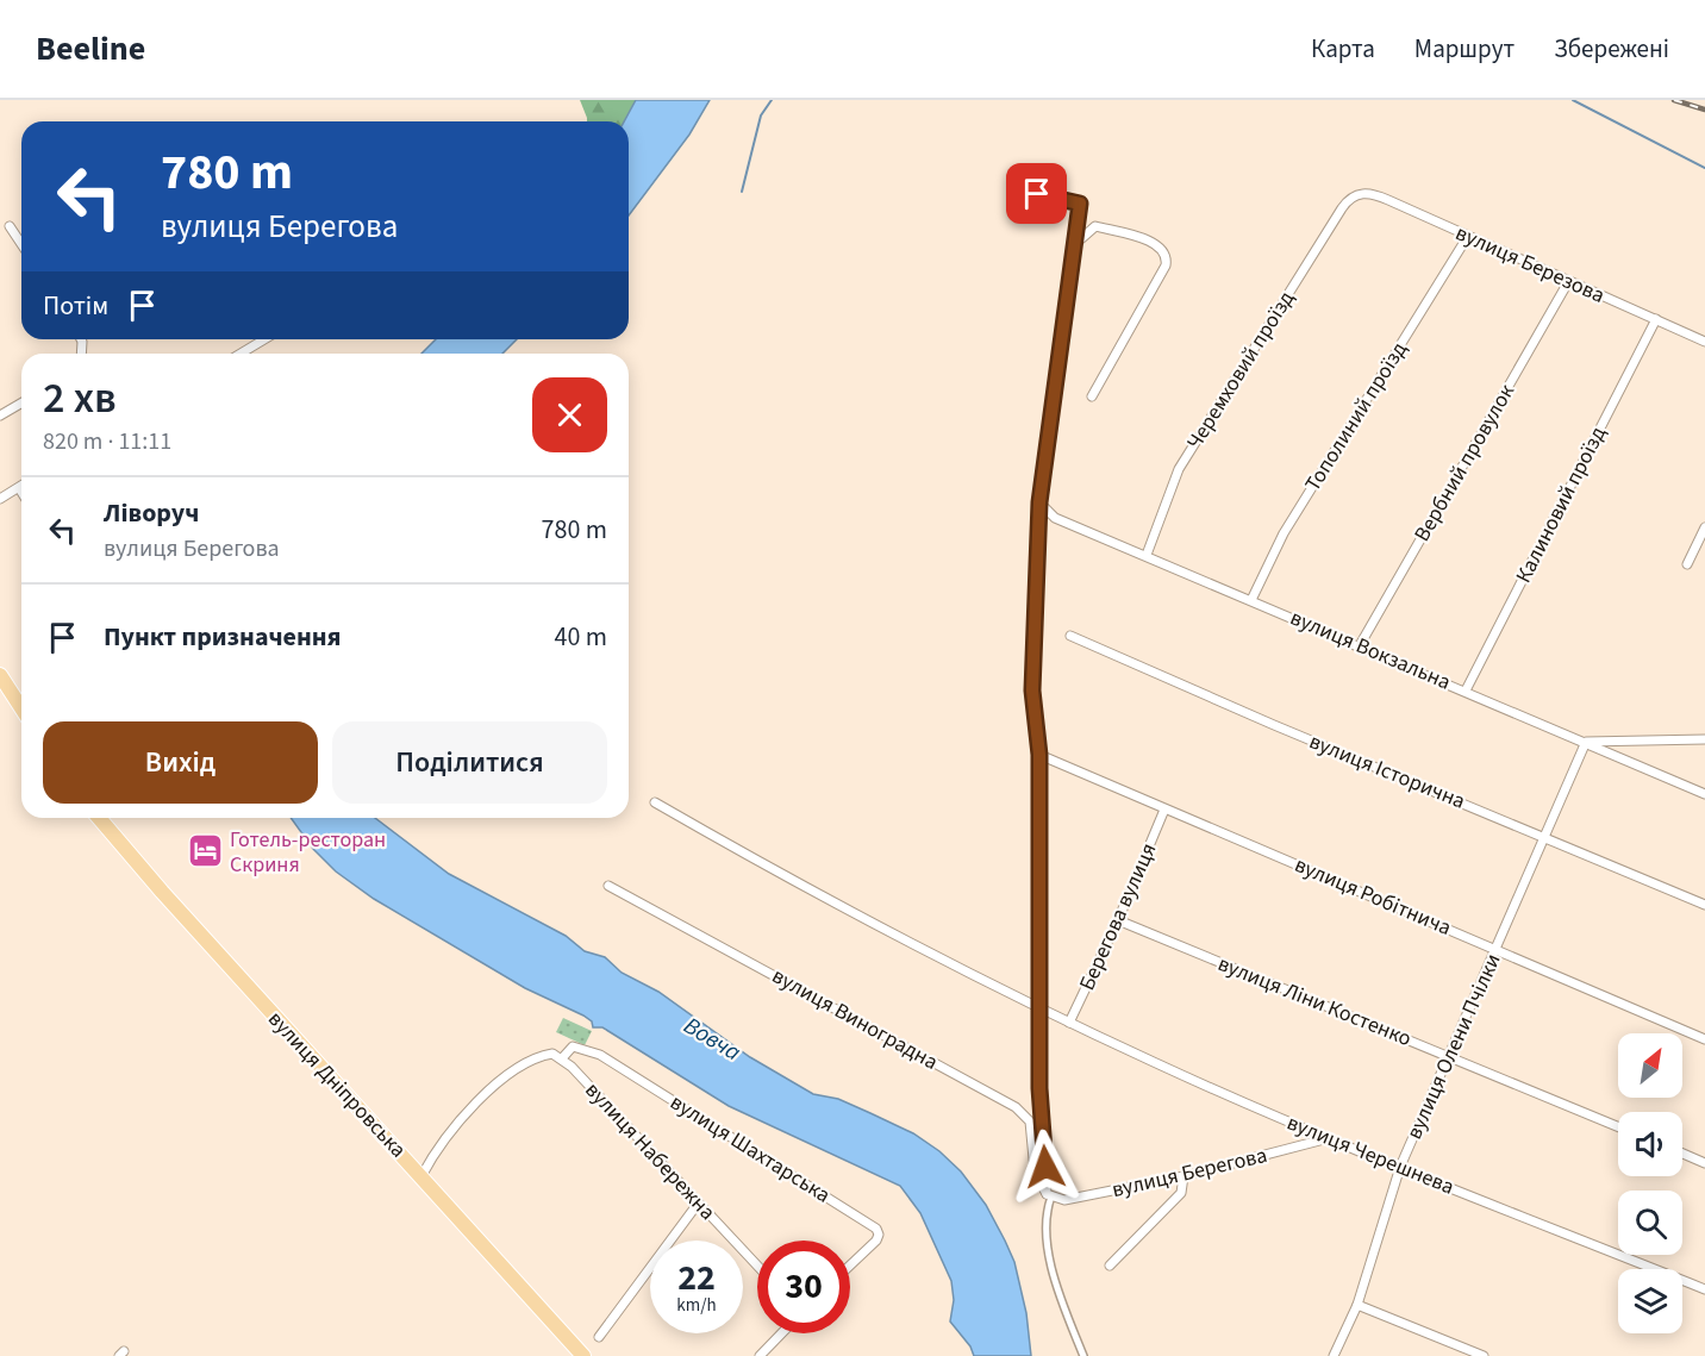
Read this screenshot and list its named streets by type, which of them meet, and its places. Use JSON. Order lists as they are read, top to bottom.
{
  "streets": {
    "highway": ["вулиця Дніпровська"],
    "street": [
      "вулиця Березова",
      "Черемховий проїзд",
      "Тополиний проїзд",
      "Вербний провулок",
      "Калиновий проїзд",
      "вулиця Вокзальна",
      "вулиця Історична",
      "вулиця Робітнича",
      "Берегова вулиця",
      "вулиця Ліни Костенко",
      "вулиця Виноградна",
      "вулиця Олени Пчілки",
      "вулиця Шахтарська",
      "вулиця Набережна",
      "вулиця Черешнева",
      "вулиця Берегова"
    ]
  },
  "crossings": [
    ["вулиця Березова", "Черемховий проїзд"],
    ["вулиця Березова", "Тополиний проїзд"],
    ["вулиця Березова", "Вербний провулок"],
    ["вулиця Березова", "Калиновий проїзд"],
    ["Черемховий проїзд", "вулиця Вокзальна"],
    ["Тополиний проїзд", "вулиця Вокзальна"],
    ["Вербний провулок", "вулиця Вокзальна"],
    ["Калиновий проїзд", "вулиця Вокзальна"],
    ["вулиця Вокзальна", "вулиця Олени Пчілки"],
    ["вулиця Історична", "вулиця Олени Пчілки"],
    ["вулиця Робітнича", "Берегова вулиця"],
    ["вулиця Робітнича", "вулиця Олени Пчілки"],
    ["Берегова вулиця", "вулиця Ліни Костенко"],
    ["Берегова вулиця", "вулиця Черешнева"],
    ["вулиця Ліни Костенко", "вулиця Олени Пчілки"],
    ["вулиця Виноградна", "вулиця Берегова"],
    ["вулиця Олени Пчілки", "вулиця Черешнева"],
    ["вулиця Дніпровська", "вулиця Набережна"],
    ["вулиця Шахтарська", "вулиця Набережна"],
    ["вулиця Черешнева", "вулиця Берегова"]
  ],
  "water": ["Вовча"],
  "places": {
    "hotel": ["Готель-ресторан Скриня"]
  },
  "north": "top right",
  "page": {
    "header": "Beeline",
    "nav": ["Карта", "Маршрут", "Збережені"],
    "turn": ["780 m", "вулиця Берегова"],
    "then": "Потім",
    "heading": ["2 хв", "820 m · 11:11"],
    "list": [
      {
        "name": "Ліворуч",
        "note": "вулиця Берегова",
        "value": "780 m"
      },
      {
        "name": "Пункт призначення",
        "value": "40 m"
      }
    ],
    "buttons": ["Вихід", "Поділитися"],
    "speed": "22 km/h",
    "limit": "30"
  }
}
